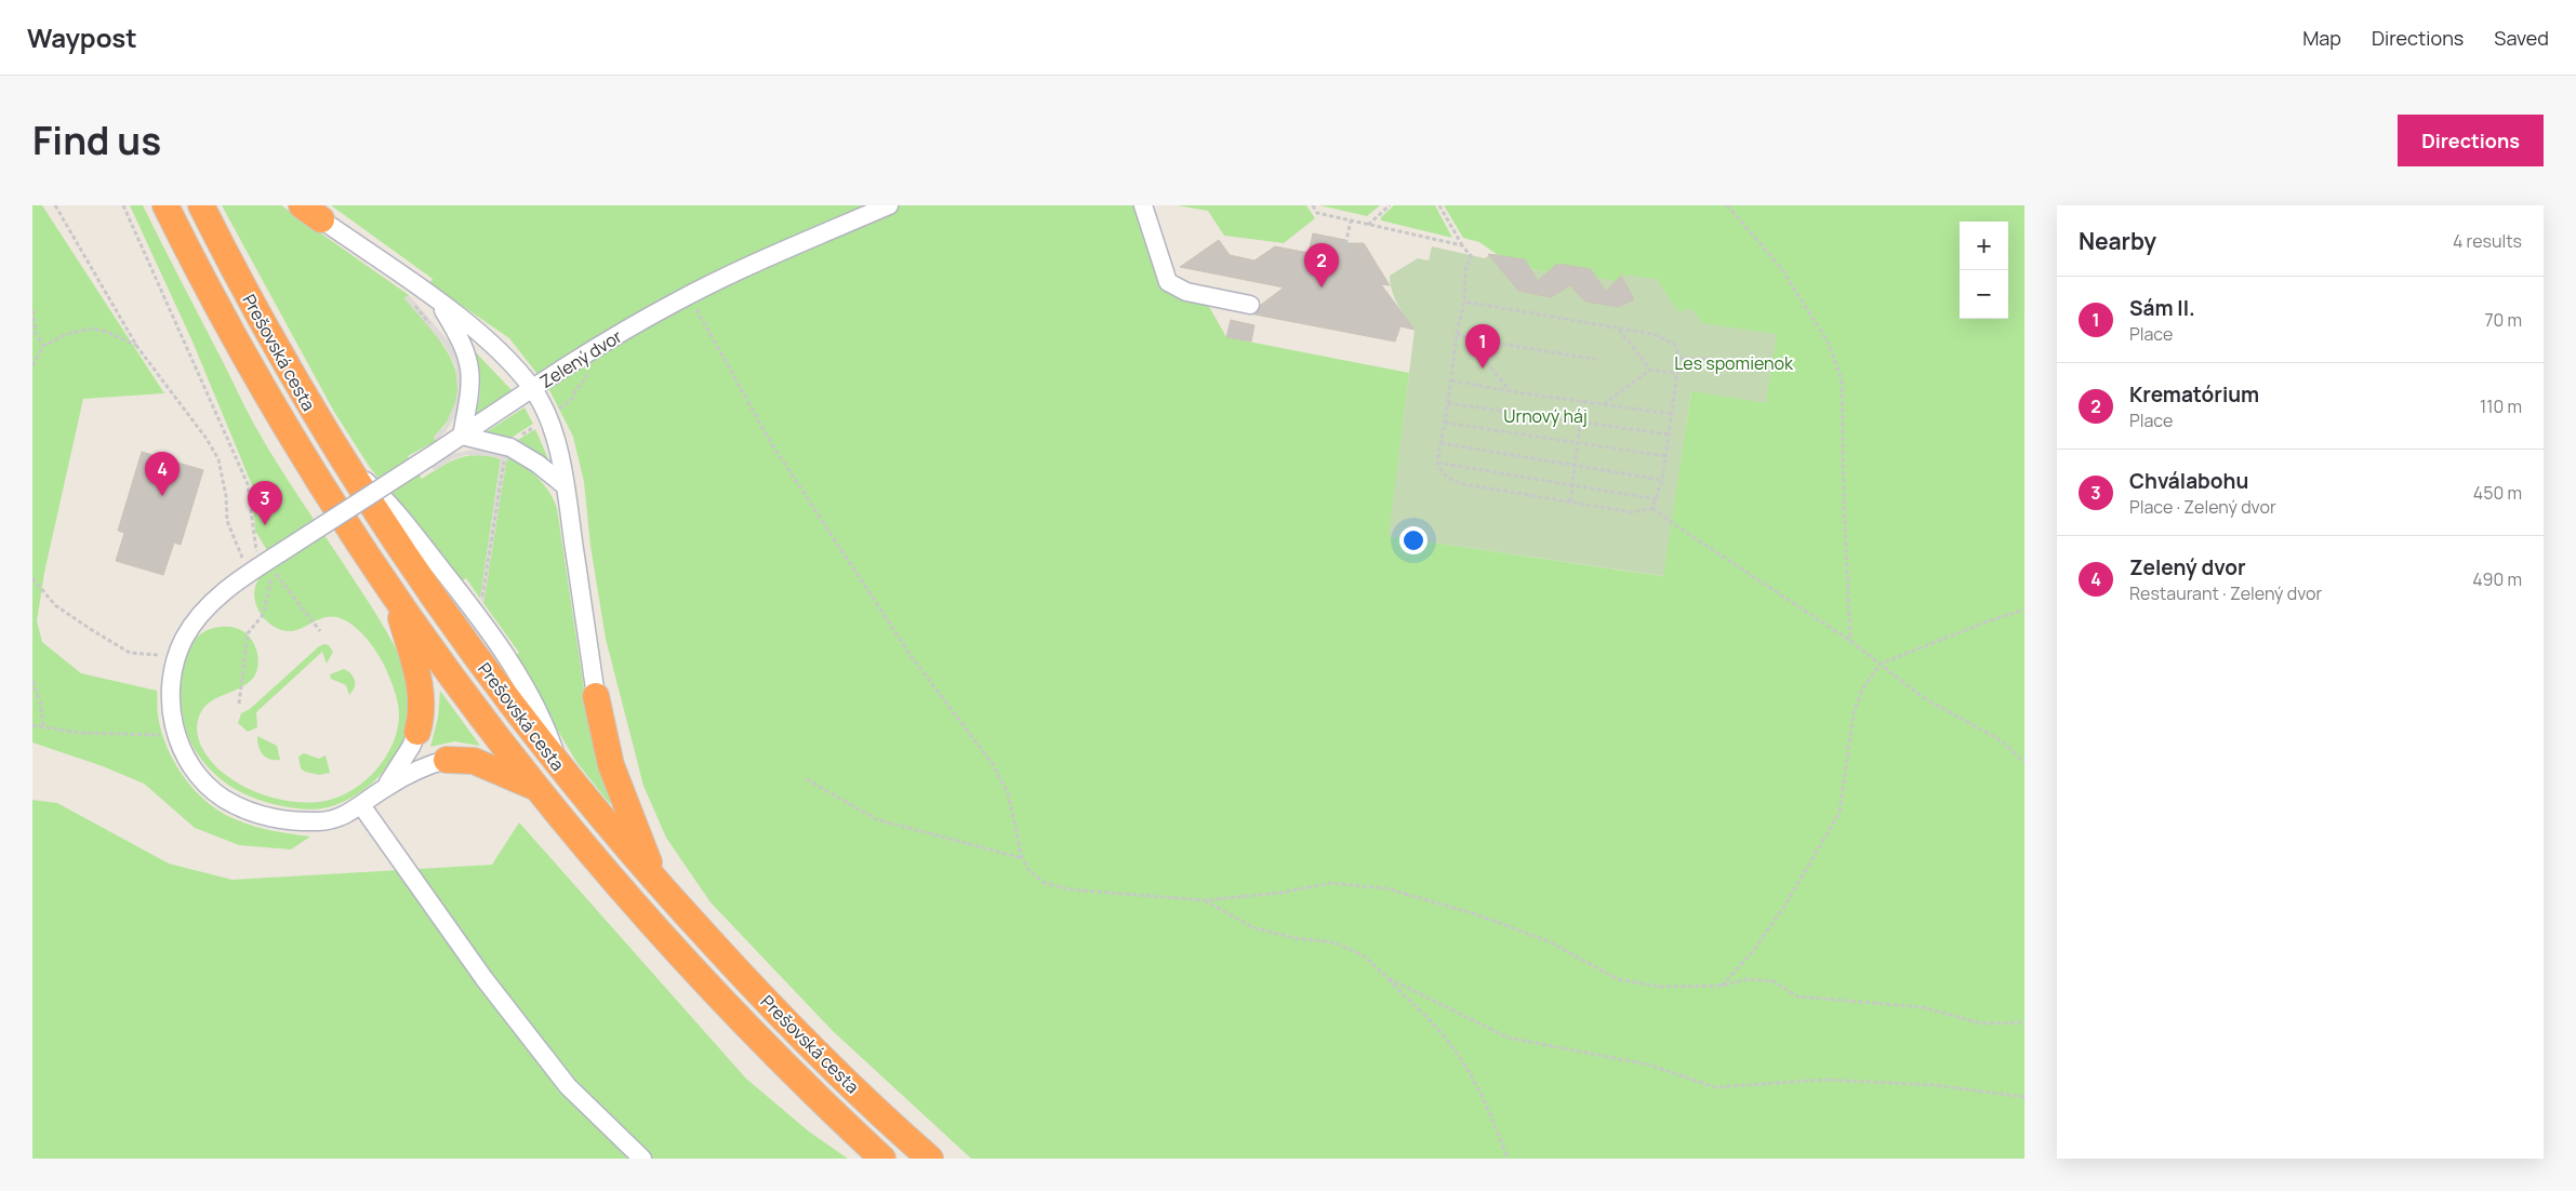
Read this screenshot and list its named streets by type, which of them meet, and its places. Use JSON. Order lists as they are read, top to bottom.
{
  "streets": {
    "highway": ["Prešovská cesta"],
    "street": ["Zelený dvor"]
  },
  "parks": ["Les spomienok", "Urnový háj"],
  "page": {
    "header": "Waypost",
    "nav": ["Map", "Directions", "Saved"],
    "title": "Find us",
    "buttons": "Directions",
    "heading": ["Nearby", "4 results"],
    "map_buttons": ["+", "−"],
    "pins": [
      "2",
      "1",
      "4",
      "3"
    ],
    "list": [
      {
        "mark": "1",
        "name": "Sám II.",
        "note": "Place",
        "value": "70 m"
      },
      {
        "mark": "2",
        "name": "Krematórium",
        "note": "Place",
        "value": "110 m"
      },
      {
        "mark": "3",
        "name": "Chválabohu",
        "note": "Place · Zelený dvor",
        "value": "450 m"
      },
      {
        "mark": "4",
        "name": "Zelený dvor",
        "note": "Restaurant · Zelený dvor",
        "value": "490 m"
      }
    ]
  }
}
